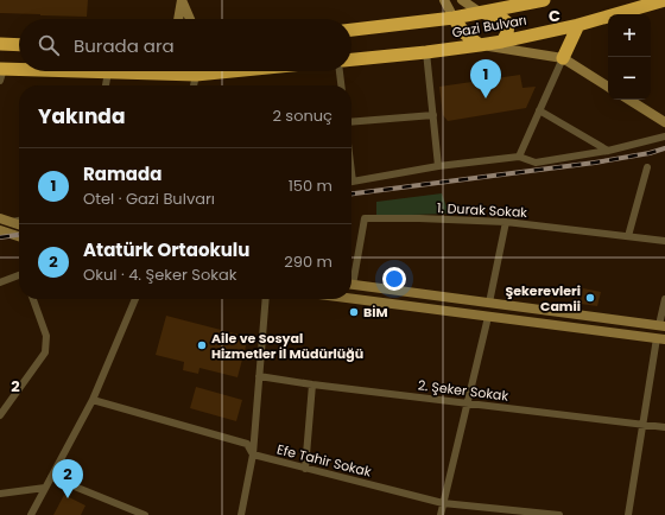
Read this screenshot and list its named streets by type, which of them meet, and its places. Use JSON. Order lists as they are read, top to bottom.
{
  "streets": {
    "highway": ["Gazi Bulvarı"],
    "street": ["1. Durak Sokak", "2. Şeker Sokak", "Efe Tahir Sokak"]
  },
  "places": ["Şekerevleri Camii", "BİM", "Aile ve Sosyal Hizmetler İl Müdürlüğü"],
  "page": {
    "map_buttons": ["+", "−"],
    "search": "Burada ara",
    "pins": ["1", "2"],
    "heading": ["Yakında", "2 sonuç"],
    "list": [
      {
        "mark": "1",
        "name": "Ramada",
        "note": "Otel · Gazi Bulvarı",
        "value": "150 m"
      },
      {
        "mark": "2",
        "name": "Atatürk Ortaokulu",
        "note": "Okul · 4. Şeker Sokak",
        "value": "290 m"
      }
    ]
  },
  "grid": {
    "columns": ["C"],
    "rows": ["2"]
  }
}
